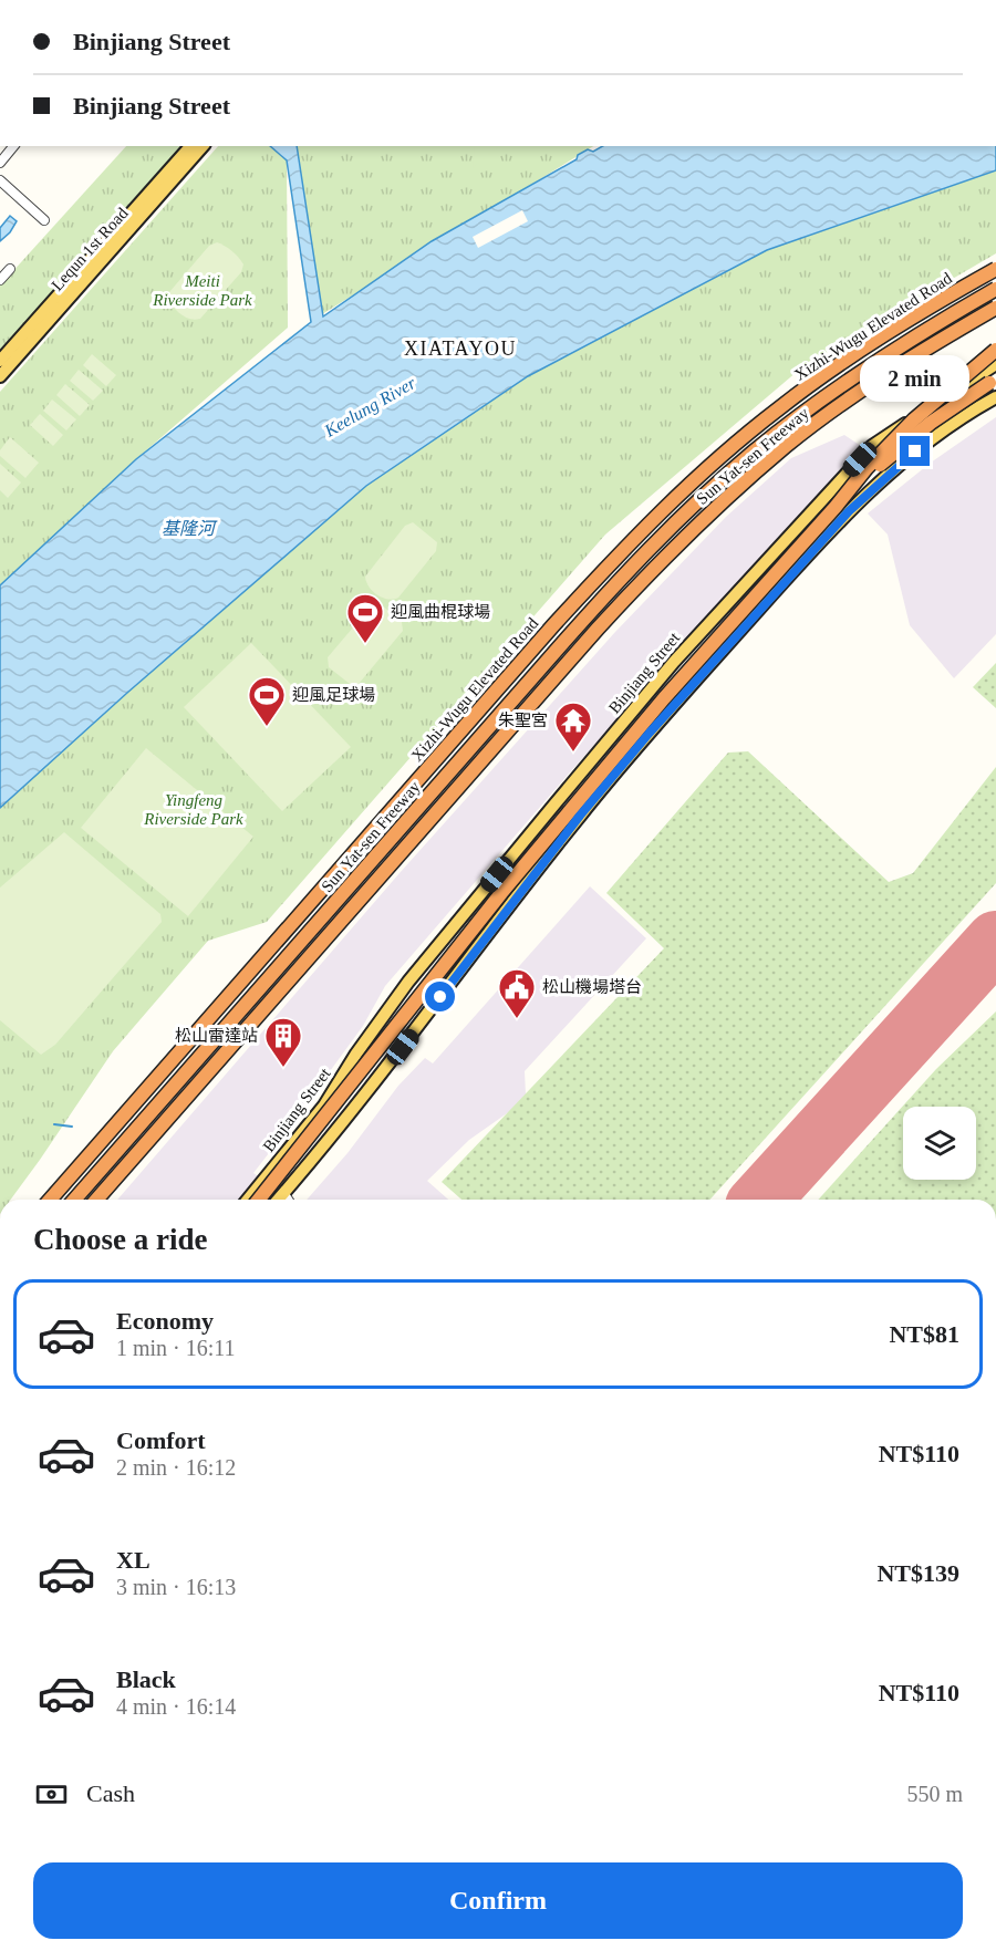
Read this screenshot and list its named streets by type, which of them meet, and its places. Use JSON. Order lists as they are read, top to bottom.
{
  "streets": {
    "highway": ["Xizhi-Wugu Elevated Road", "Sun Yat-sen Freeway"],
    "main road": ["Lequn 1st Road", "Binjiang Street"]
  },
  "districts": ["XIATAYOU"],
  "water": ["Keelung River", "基隆河"],
  "parks": ["Meiti Riverside Park", "Yingfeng Riverside Park"],
  "places": {
    "sports": ["迎風曲棍球場", "迎風足球場"],
    "temple": ["朱聖宮"],
    "public building": ["松山機場塔台"],
    "building": ["松山雷達站"]
  },
  "page": {
    "banner": ["Binjiang Street", "Binjiang Street"],
    "bubble": "2 min",
    "heading": "Choose a ride",
    "list": [
      {
        "name": "Economy",
        "note": "1 min · 16:11",
        "value": "NT$81"
      },
      {
        "name": "Comfort",
        "note": "2 min · 16:12",
        "value": "NT$110"
      },
      {
        "name": "XL",
        "note": "3 min · 16:13",
        "value": "NT$139"
      },
      {
        "name": "Black",
        "note": "4 min · 16:14",
        "value": "NT$110"
      }
    ],
    "pay": ["Cash", "550 m"],
    "buttons": "Confirm"
  }
}
